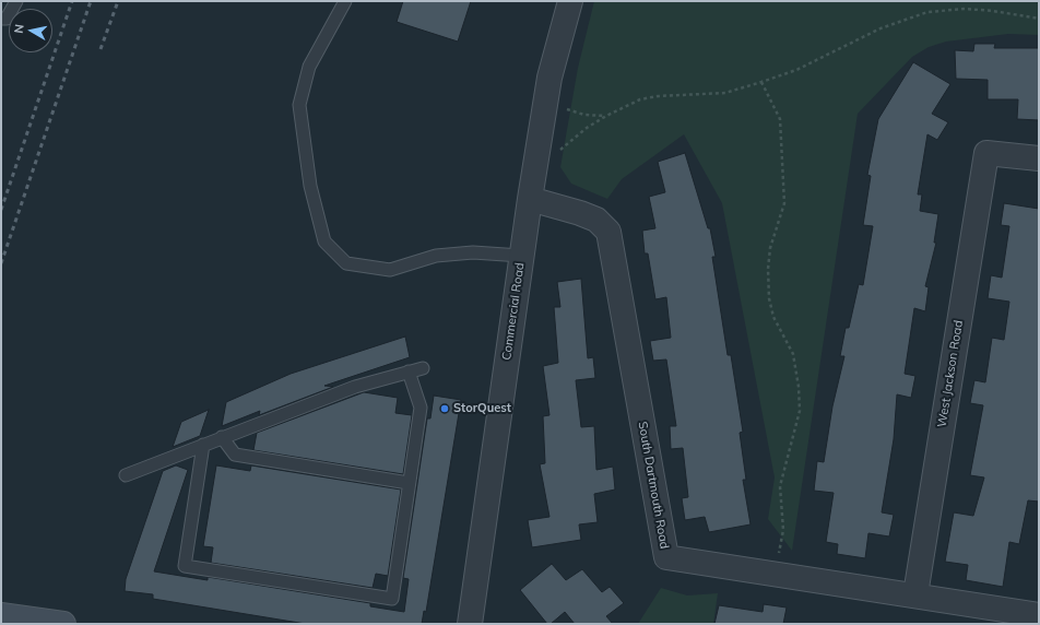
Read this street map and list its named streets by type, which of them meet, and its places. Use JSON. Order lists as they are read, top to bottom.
{
  "streets": {
    "street": ["Commercial Road", "West Jackson Road", "South Dartmouth Road"]
  },
  "crossings": [
    ["Commercial Road", "South Dartmouth Road"],
    ["West Jackson Road", "South Dartmouth Road"]
  ],
  "places": ["StorQuest"],
  "north": "left"
}
